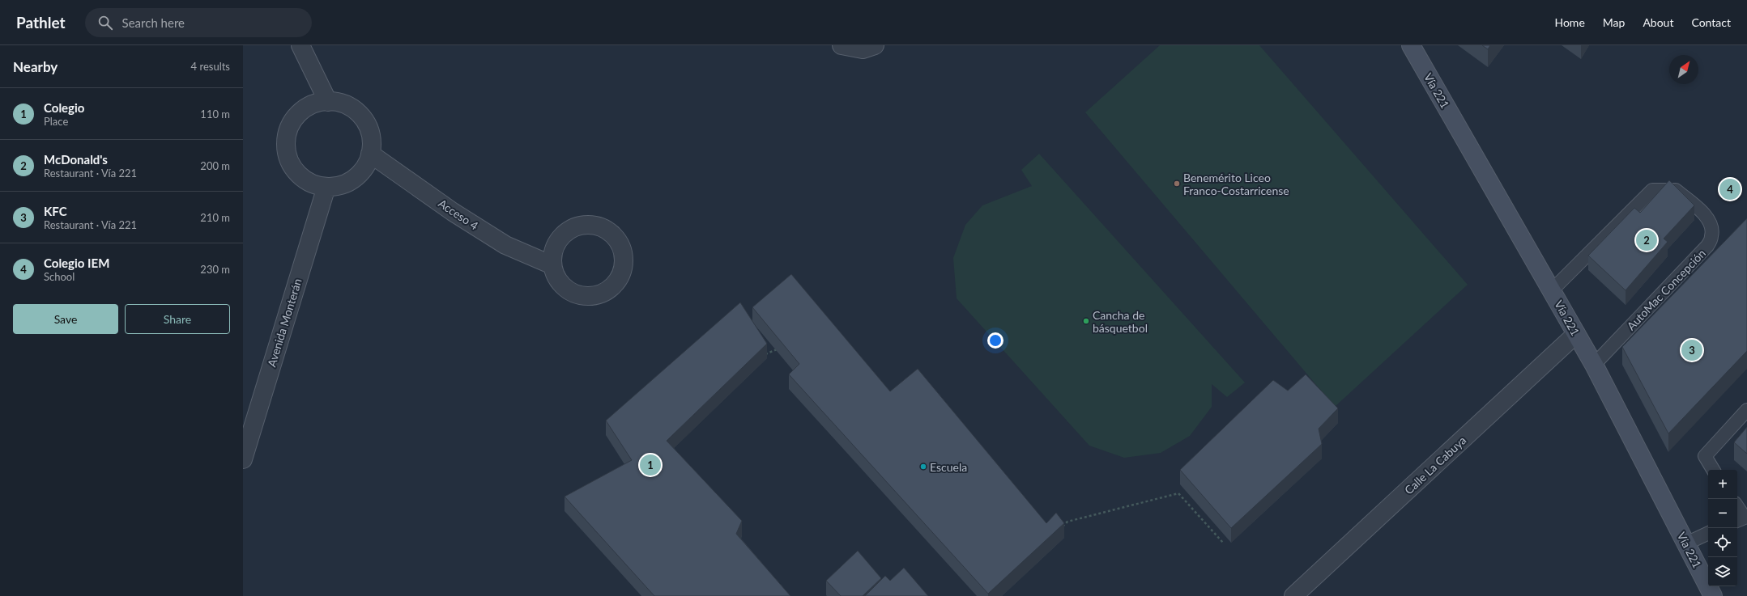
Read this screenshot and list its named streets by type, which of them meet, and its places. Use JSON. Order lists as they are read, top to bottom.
{
  "streets": {
    "main road": ["Vía 221"],
    "street": ["Acceso 4", "Avenida Monterán", "Calle La Cabuya"],
    "lane": ["AutoMac Concepción"]
  },
  "crossings": [
    ["Vía 221", "AutoMac Concepción"],
    ["Vía 221", "Calle La Cabuya"],
    ["Acceso 4", "Avenida Monterán"]
  ],
  "places": ["Benemérito Liceo Franco-Costarricense", "Cancha de básquetbol", "Escuela"],
  "north": "top right",
  "page": {
    "header": "Pathlet",
    "search": "Search here",
    "nav": [
      "Home",
      "Map",
      "About",
      "Contact"
    ],
    "heading": ["Nearby", "4 results"],
    "list": [
      {
        "mark": "1",
        "name": "Colegio",
        "note": "Place",
        "value": "110 m"
      },
      {
        "mark": "2",
        "name": "McDonald's",
        "note": "Restaurant · Vía 221",
        "value": "200 m"
      },
      {
        "mark": "3",
        "name": "KFC",
        "note": "Restaurant · Vía 221",
        "value": "210 m"
      },
      {
        "mark": "4",
        "name": "Colegio IEM",
        "note": "School",
        "value": "230 m"
      }
    ],
    "pins": [
      "4",
      "2",
      "3",
      "1"
    ],
    "buttons": ["Save", "Share"],
    "map_buttons": ["+", "−"]
  }
}
